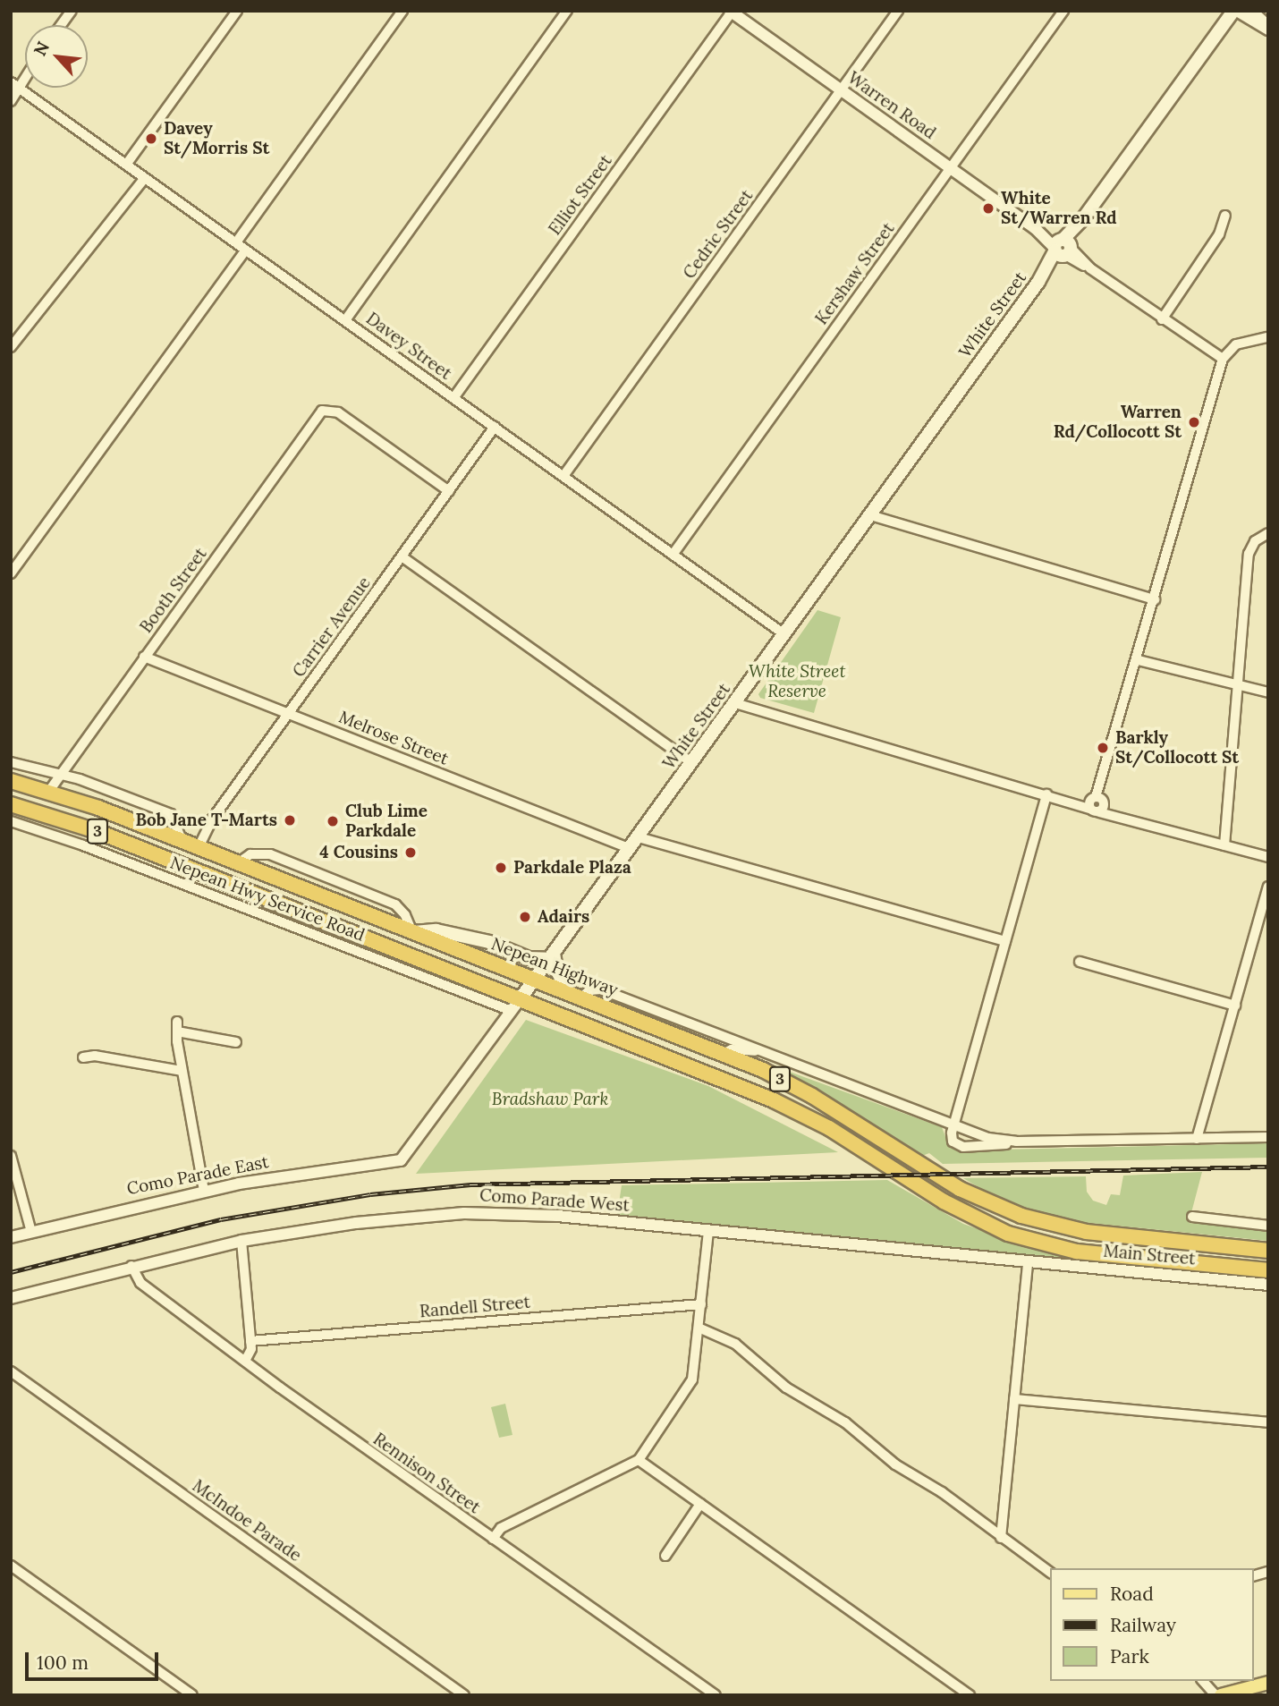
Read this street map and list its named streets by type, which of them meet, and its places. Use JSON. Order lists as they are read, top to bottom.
{
  "streets": {
    "highway": ["3", "Nepean Highway", "Main Street"],
    "main road": ["White Street"],
    "street": [
      "Warren Road",
      "Elliot Street",
      "Cedric Street",
      "Kershaw Street",
      "Davey Street",
      "Booth Street",
      "Carrier Avenue",
      "Melrose Street",
      "Nepean Hwy Service Road",
      "Como Parade East",
      "Como Parade West",
      "Randell Street",
      "Rennison Street",
      "McIndoe Parade"
    ]
  },
  "crossings": [
    ["Warren Road", "Elliot Street"],
    ["Warren Road", "Cedric Street"],
    ["Warren Road", "Kershaw Street"],
    ["Warren Road", "White Street"],
    ["Elliot Street", "Davey Street"],
    ["Cedric Street", "Davey Street"],
    ["Kershaw Street", "Davey Street"],
    ["White Street", "Davey Street"],
    ["White Street", "Melrose Street"],
    ["White Street", "3"],
    ["White Street", "Nepean Hwy Service Road"],
    ["White Street", "Nepean Highway"],
    ["White Street", "Como Parade East"],
    ["White Street", "Main Street"],
    ["Davey Street", "Carrier Avenue"],
    ["Booth Street", "Carrier Avenue"],
    ["Booth Street", "Melrose Street"],
    ["Booth Street", "Nepean Hwy Service Road"],
    ["Booth Street", "Nepean Highway"],
    ["Carrier Avenue", "Melrose Street"],
    ["Carrier Avenue", "Nepean Highway"],
    ["3", "Nepean Hwy Service Road"],
    ["3", "Main Street"],
    ["Nepean Hwy Service Road", "Nepean Highway"],
    ["Nepean Hwy Service Road", "Main Street"],
    ["Nepean Highway", "Main Street"],
    ["Como Parade West", "Main Street"],
    ["Como Parade West", "Rennison Street"]
  ],
  "parks": ["White Street Reserve", "Bradshaw Park"],
  "places": [
    "Davey St/Morris St",
    "White St/Warren Rd",
    "Warren Rd/Collocott St",
    "Barkly St/Collocott St",
    "Bob Jane T-Marts",
    "Club Lime Parkdale",
    "4 Cousins",
    "Parkdale Plaza",
    "Adairs"
  ],
  "legend": ["Road", "Railway", "Park"],
  "scale_bar": "100 m",
  "north": "top left"
}
